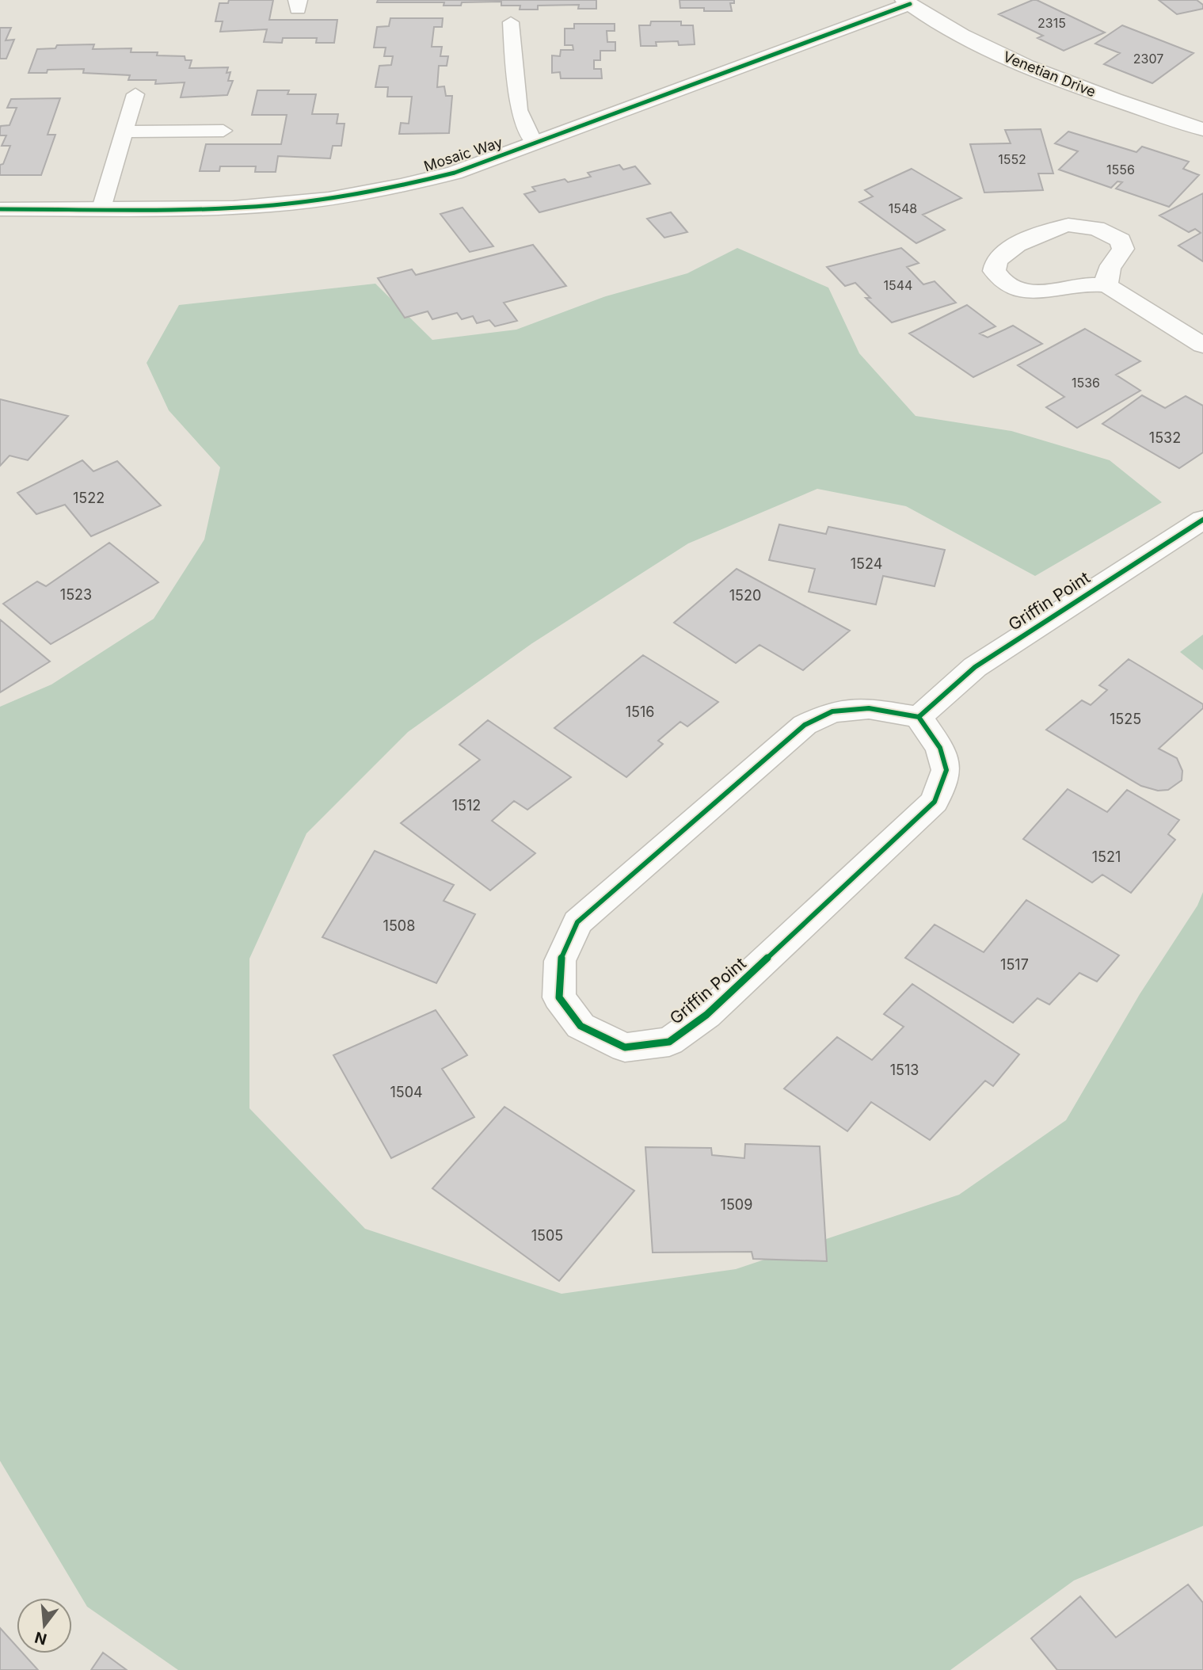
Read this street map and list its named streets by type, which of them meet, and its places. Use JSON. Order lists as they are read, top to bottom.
{
  "streets": {
    "street": ["Venetian Drive", "Mosaic Way", "Griffin Point"]
  },
  "crossings": [
    ["Venetian Drive", "Mosaic Way"]
  ],
  "house_numbers": [
    "2315",
    "2307",
    "1552",
    "1556",
    "1548",
    "1544",
    "1536",
    "1532",
    "1522",
    "1524",
    "1523",
    "1520",
    "1516",
    "1525",
    "1512",
    "1521",
    "1508",
    "1517",
    "1513",
    "1504",
    "1509",
    "1505"
  ],
  "north": "bottom"
}
